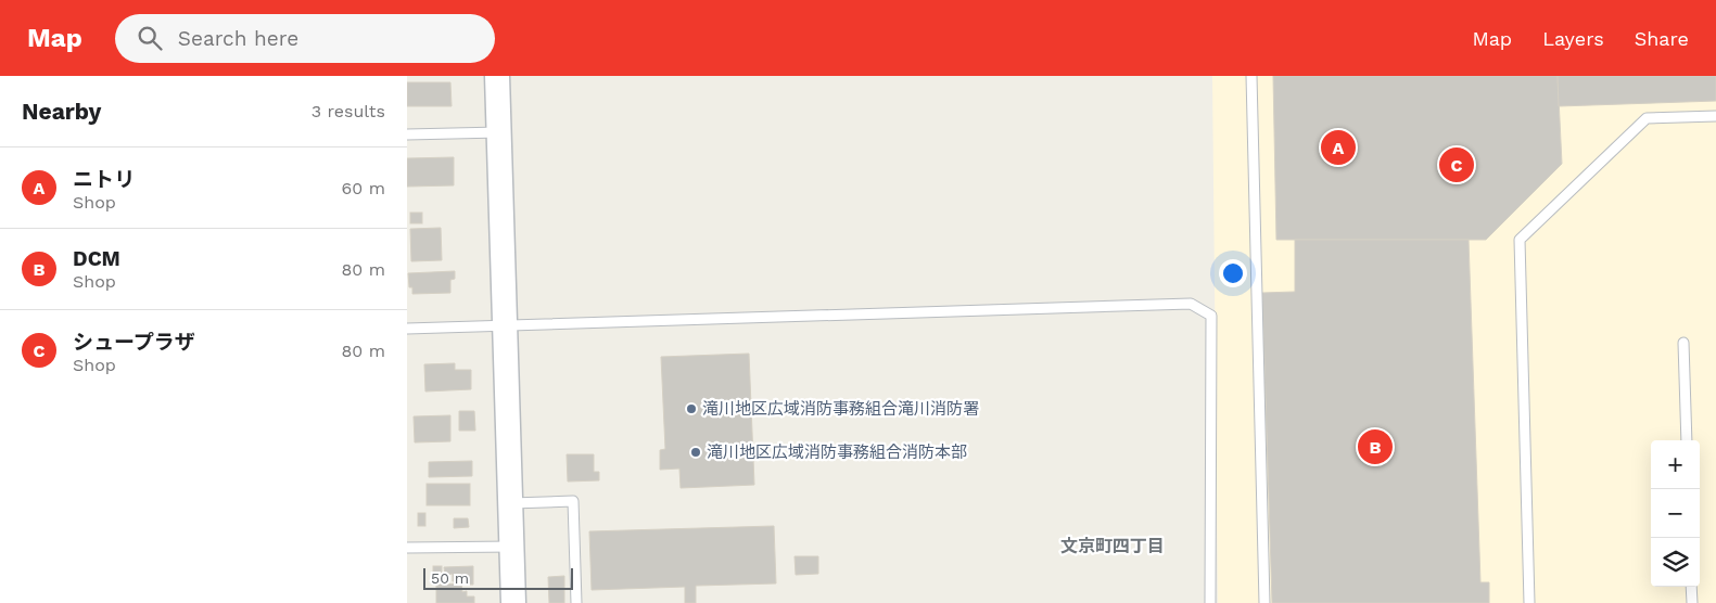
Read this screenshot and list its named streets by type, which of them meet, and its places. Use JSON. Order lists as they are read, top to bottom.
{
  "districts": ["文京町四丁目"],
  "places": ["滝川地区広域消防事務組合滝川消防署", "滝川地区広域消防事務組合消防本部"],
  "scale_bar": "50 m",
  "page": {
    "header": "Map",
    "search": "Search here",
    "nav": ["Map", "Layers", "Share"],
    "heading": ["Nearby", "3 results"],
    "pins": ["A", "C", "B"],
    "list": [
      {
        "mark": "A",
        "name": "ニトリ",
        "note": "Shop",
        "value": "60 m"
      },
      {
        "mark": "B",
        "name": "DCM",
        "note": "Shop",
        "value": "80 m"
      },
      {
        "mark": "C",
        "name": "シュープラザ",
        "note": "Shop",
        "value": "80 m"
      }
    ],
    "map_buttons": ["+", "−"],
    "scale": "50 m"
  }
}
